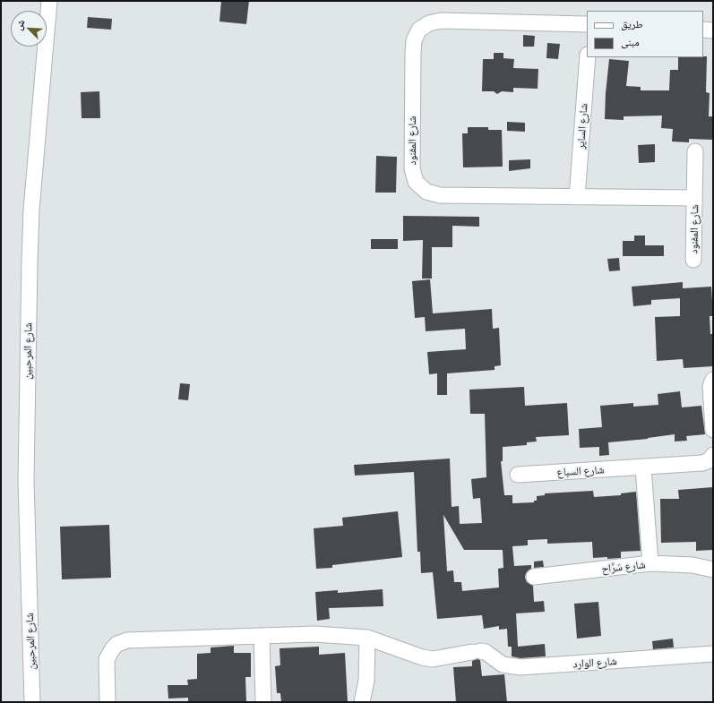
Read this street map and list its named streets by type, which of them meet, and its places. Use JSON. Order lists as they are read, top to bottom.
{
  "streets": {
    "street": [
      "شارع الساير",
      "شارع المفنود",
      "شارع المرحبين",
      "شارع السباع",
      "شارع سَرَّاح",
      "شارع الوارد"
    ]
  },
  "crossings": [
    ["شارع الساير", "شارع المفنود"]
  ],
  "legend": ["طريق", "مبنى"],
  "north": "top left"
}
